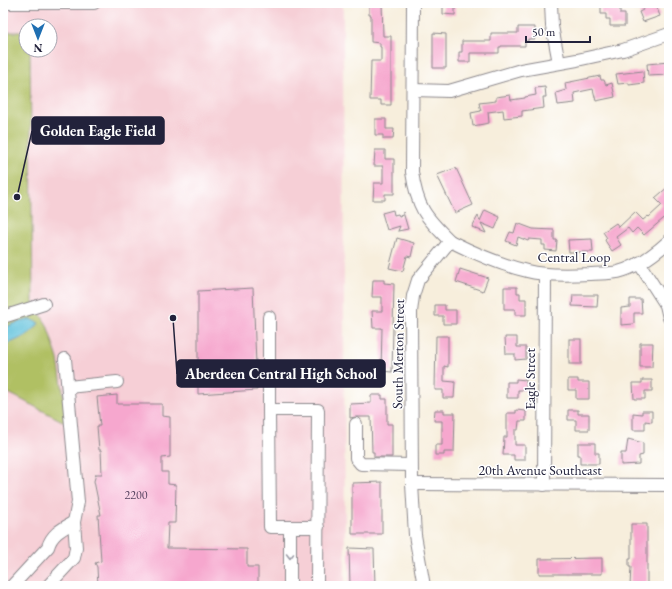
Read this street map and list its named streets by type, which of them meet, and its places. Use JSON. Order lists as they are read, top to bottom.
{
  "streets": {
    "street": [
      "Central Loop",
      "South Merton Street",
      "Eagle Street",
      "20th Avenue Southeast"
    ]
  },
  "crossings": [
    ["Central Loop", "South Merton Street"],
    ["Central Loop", "Eagle Street"],
    ["South Merton Street", "20th Avenue Southeast"],
    ["Eagle Street", "20th Avenue Southeast"]
  ],
  "places": ["Golden Eagle Field", "Aberdeen Central High School"],
  "house_numbers": ["2200"],
  "scale_bar": "50 m",
  "north": "bottom"
}
